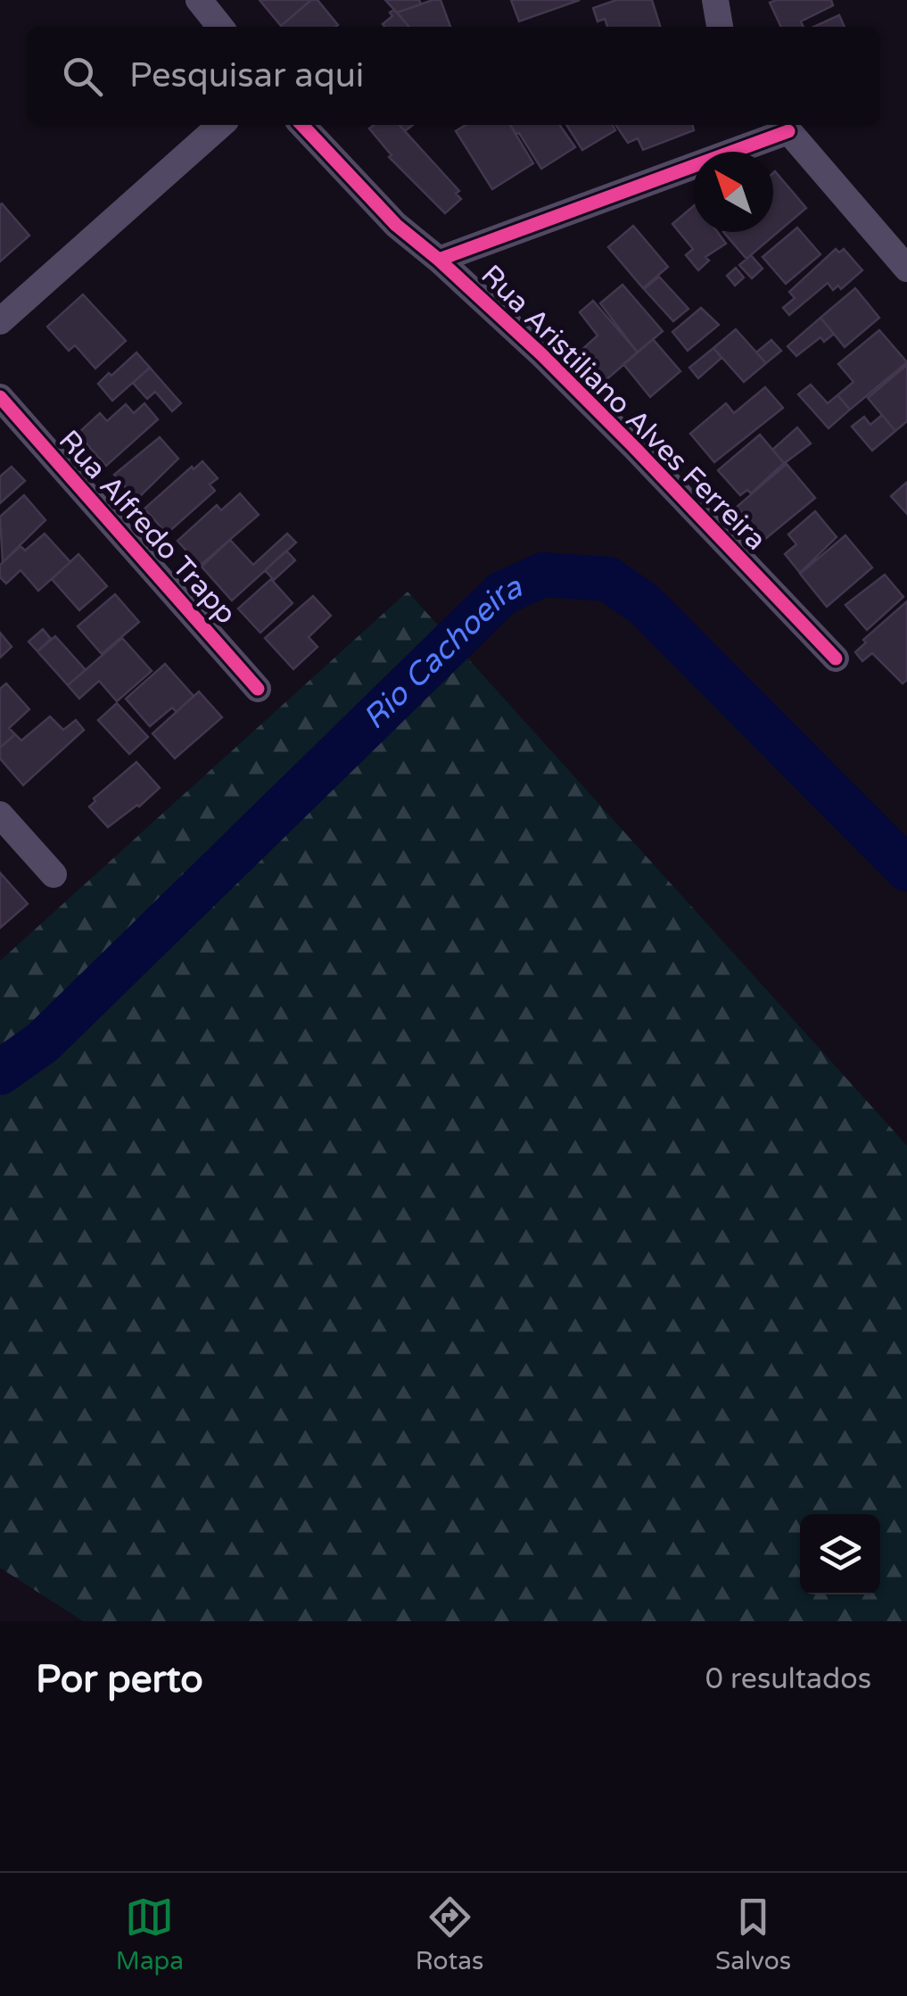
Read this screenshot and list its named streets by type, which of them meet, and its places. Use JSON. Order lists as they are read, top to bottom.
{
  "streets": {
    "street": ["Rua Aristiliano Alves Ferreira", "Rua Alfredo Trapp"]
  },
  "water": ["Rio Cachoeira"],
  "north": "top left",
  "page": {
    "search": "Pesquisar aqui",
    "heading": ["Por perto", "0 resultados"],
    "nav": ["Mapa", "Rotas", "Salvos"]
  }
}
